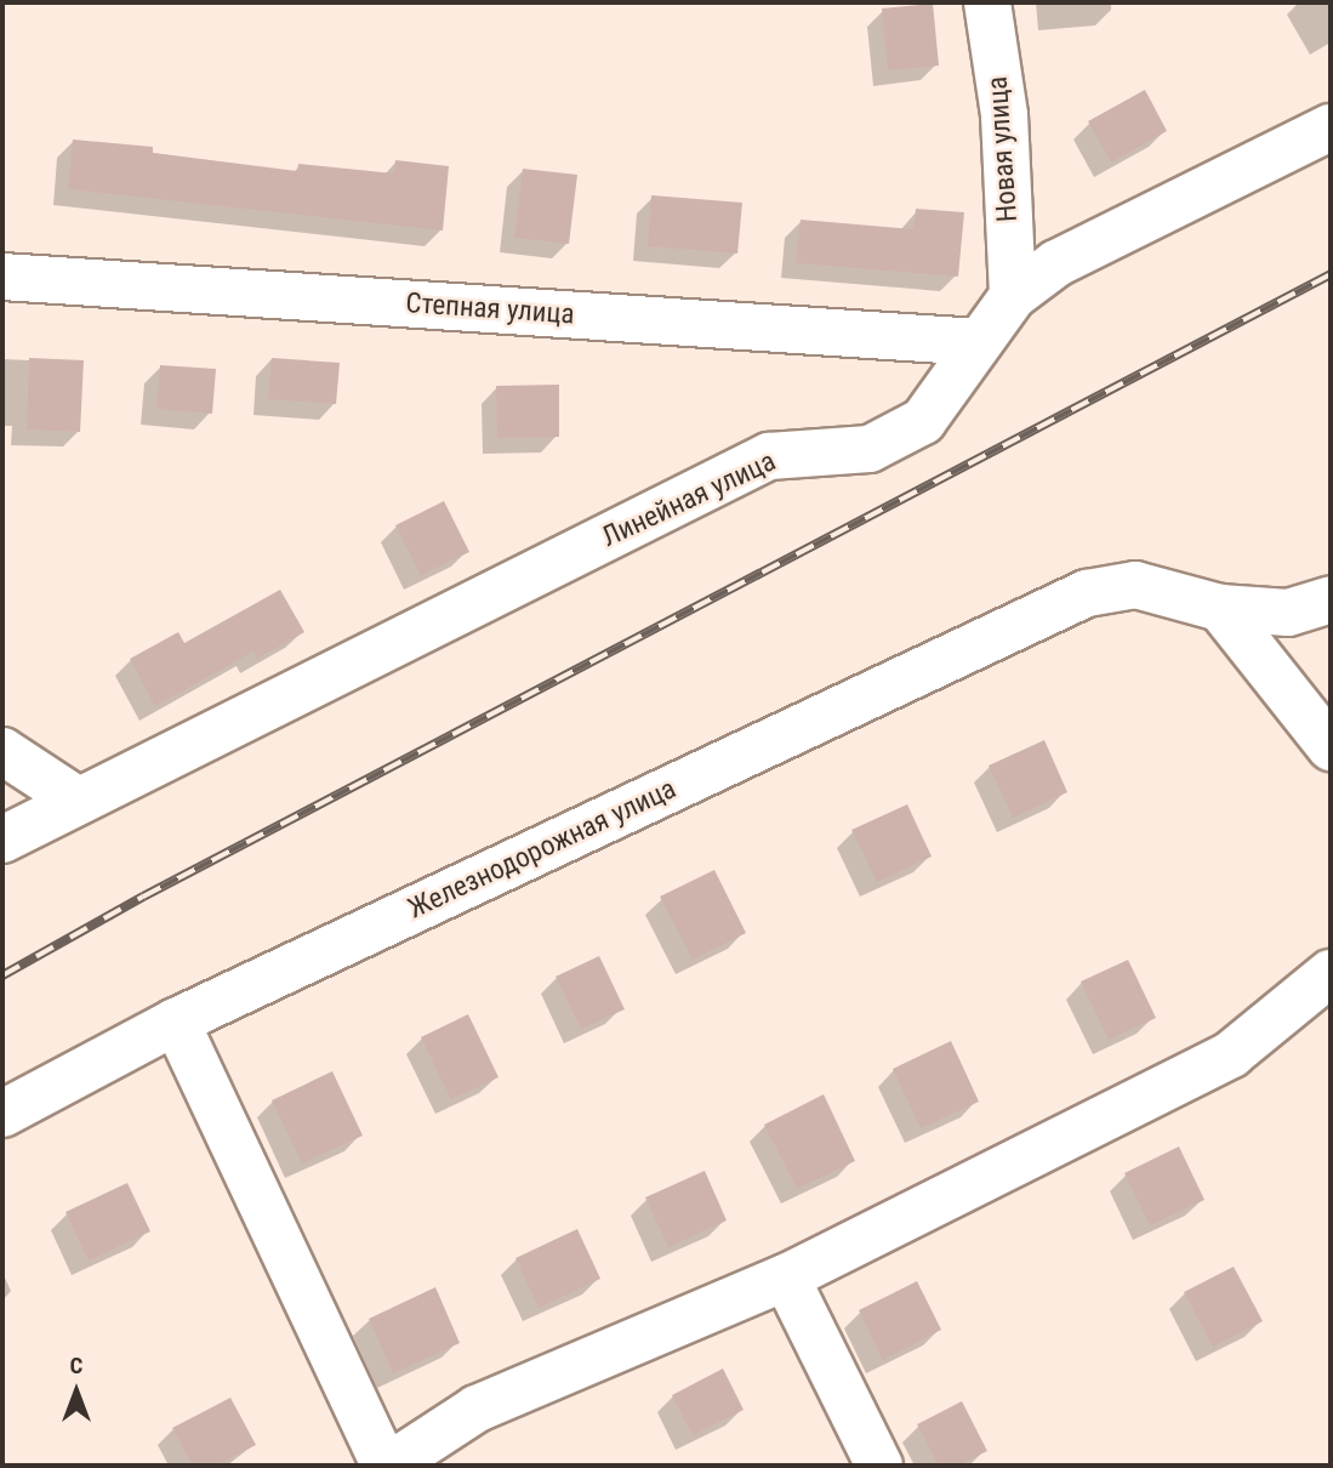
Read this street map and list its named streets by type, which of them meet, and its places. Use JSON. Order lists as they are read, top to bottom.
{
  "streets": {
    "street": [
      "Новая улица",
      "Степная улица",
      "Линейная улица",
      "Железнодорожная улица"
    ]
  },
  "crossings": [
    ["Новая улица", "Линейная улица"],
    ["Степная улица", "Линейная улица"]
  ],
  "north": "top"
}
